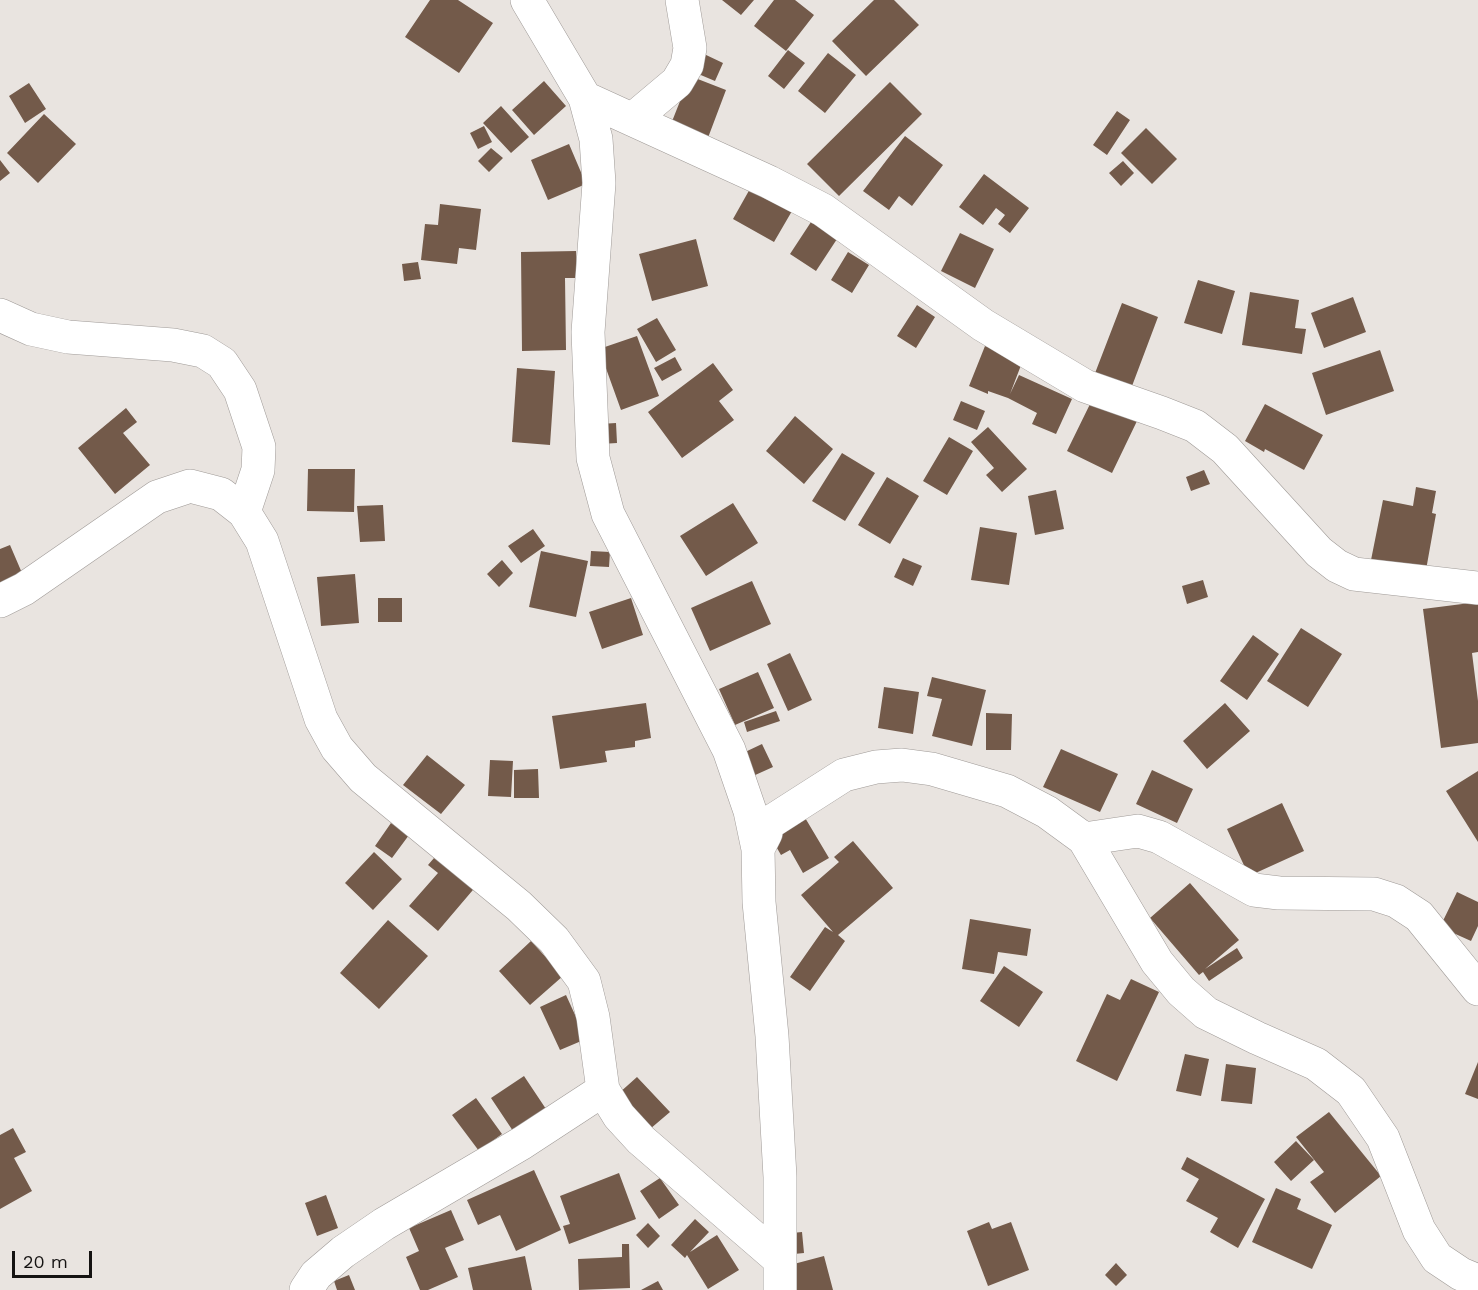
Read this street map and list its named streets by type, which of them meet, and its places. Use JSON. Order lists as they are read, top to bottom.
{
  "scale_bar": "20 m"
}
